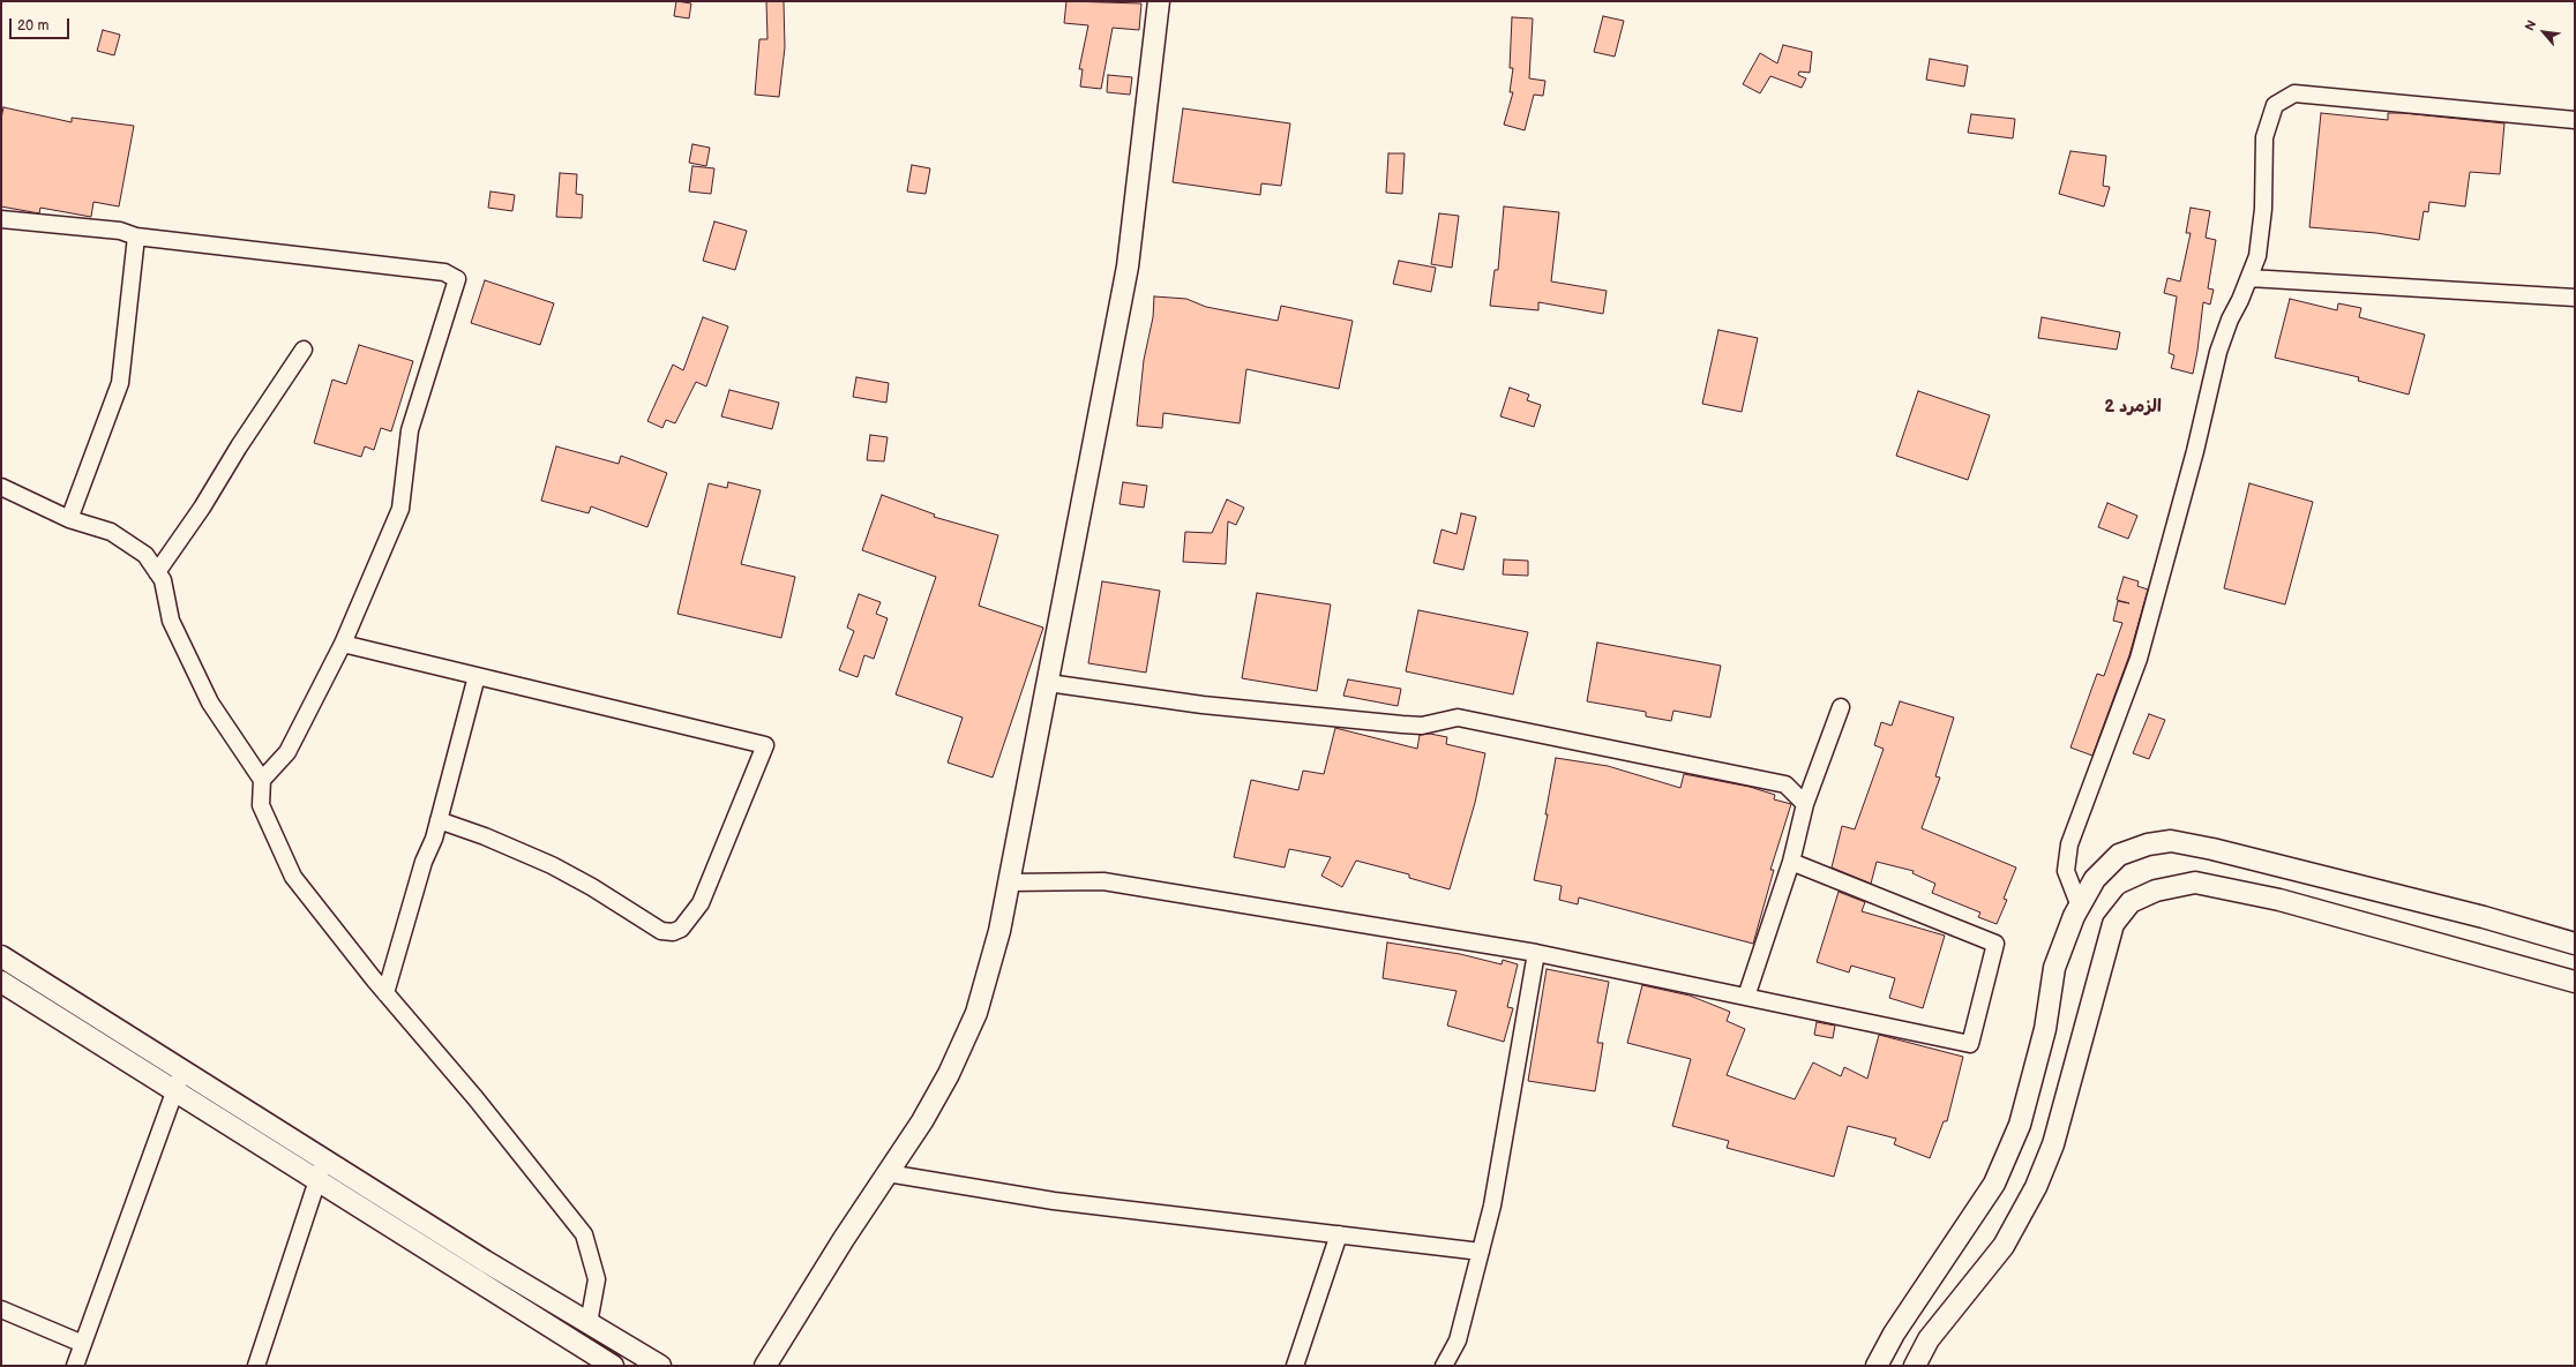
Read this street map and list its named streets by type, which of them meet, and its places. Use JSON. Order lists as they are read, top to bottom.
{
  "districts": ["الزمرد 2"],
  "scale_bar": "20 m",
  "north": "top left"
}
